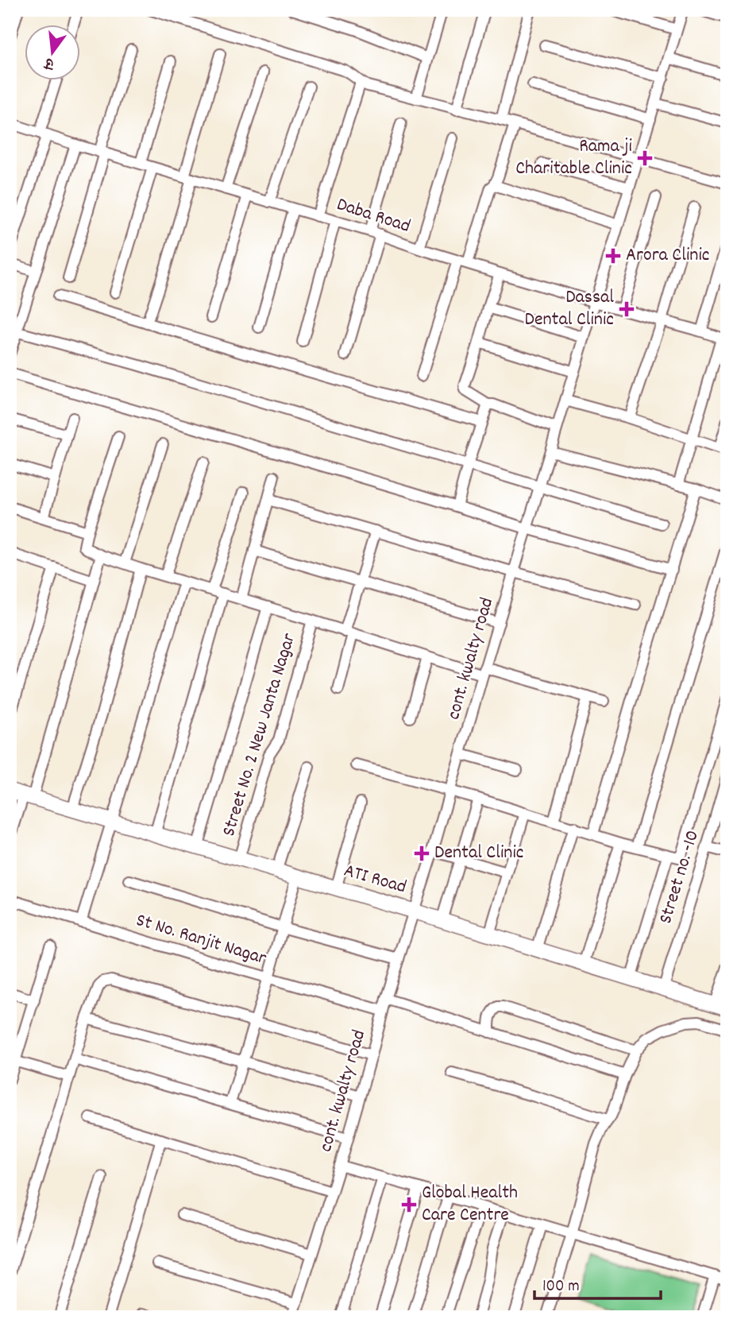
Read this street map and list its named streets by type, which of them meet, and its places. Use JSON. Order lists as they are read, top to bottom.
{
  "streets": {
    "street": [
      "Daba Road",
      "cont. kwalty road",
      "Street No. 2 New Janta Nagar",
      "Street no. -10",
      "ATI Road",
      "St No. Ranjit Nagar"
    ]
  },
  "crossings": [
    ["Daba Road", "cont. kwalty road"],
    ["cont. kwalty road", "ATI Road"],
    ["cont. kwalty road", "St No. Ranjit Nagar"],
    ["Street No. 2 New Janta Nagar", "ATI Road"],
    ["Street no. -10", "ATI Road"]
  ],
  "places": {
    "health": [
      "Rama ji Charitable Clinic",
      "Arora Clinic",
      "Dassal Dental Clinic",
      "Dental Clinic",
      "Global Health Care Centre"
    ]
  },
  "scale_bar": "100 m",
  "north": "bottom"
}
